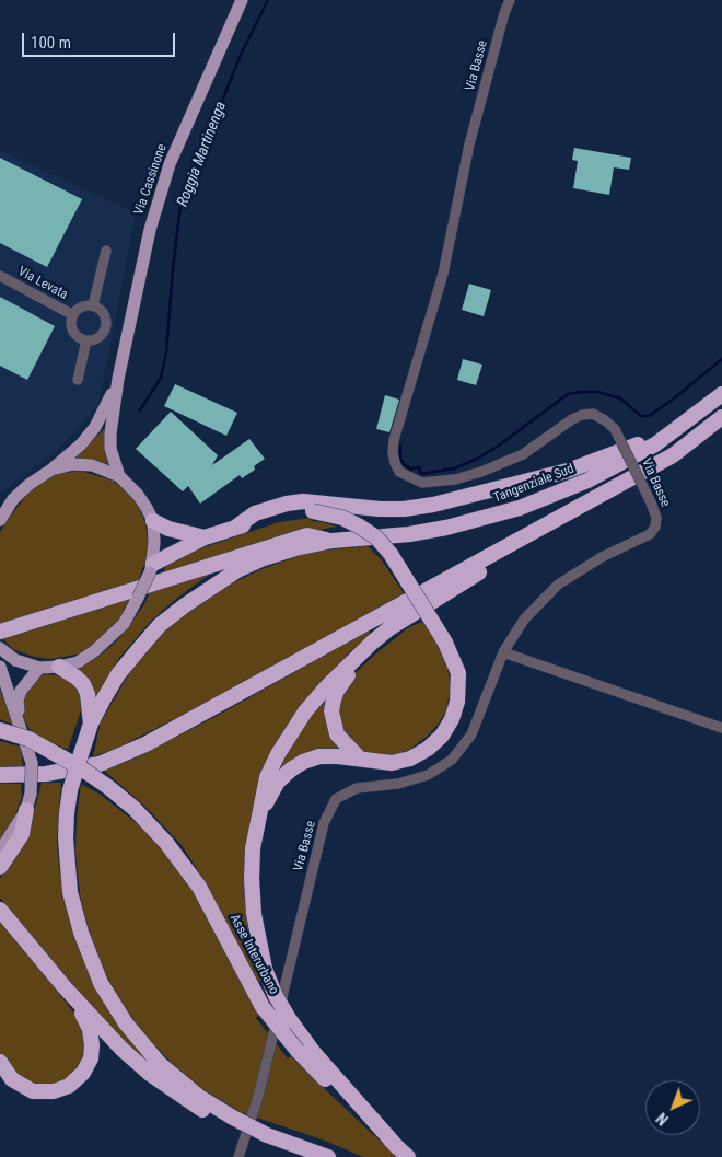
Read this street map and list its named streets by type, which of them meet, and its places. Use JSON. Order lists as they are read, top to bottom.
{
  "streets": {
    "highway": ["Tangenziale Sud", "Asse Interurbano"],
    "main road": ["Via Cassinone"],
    "street": ["Via Basse", "Via Levata"]
  },
  "water": ["Roggia Martinenga"],
  "scale_bar": "100 m",
  "north": "bottom left"
}
